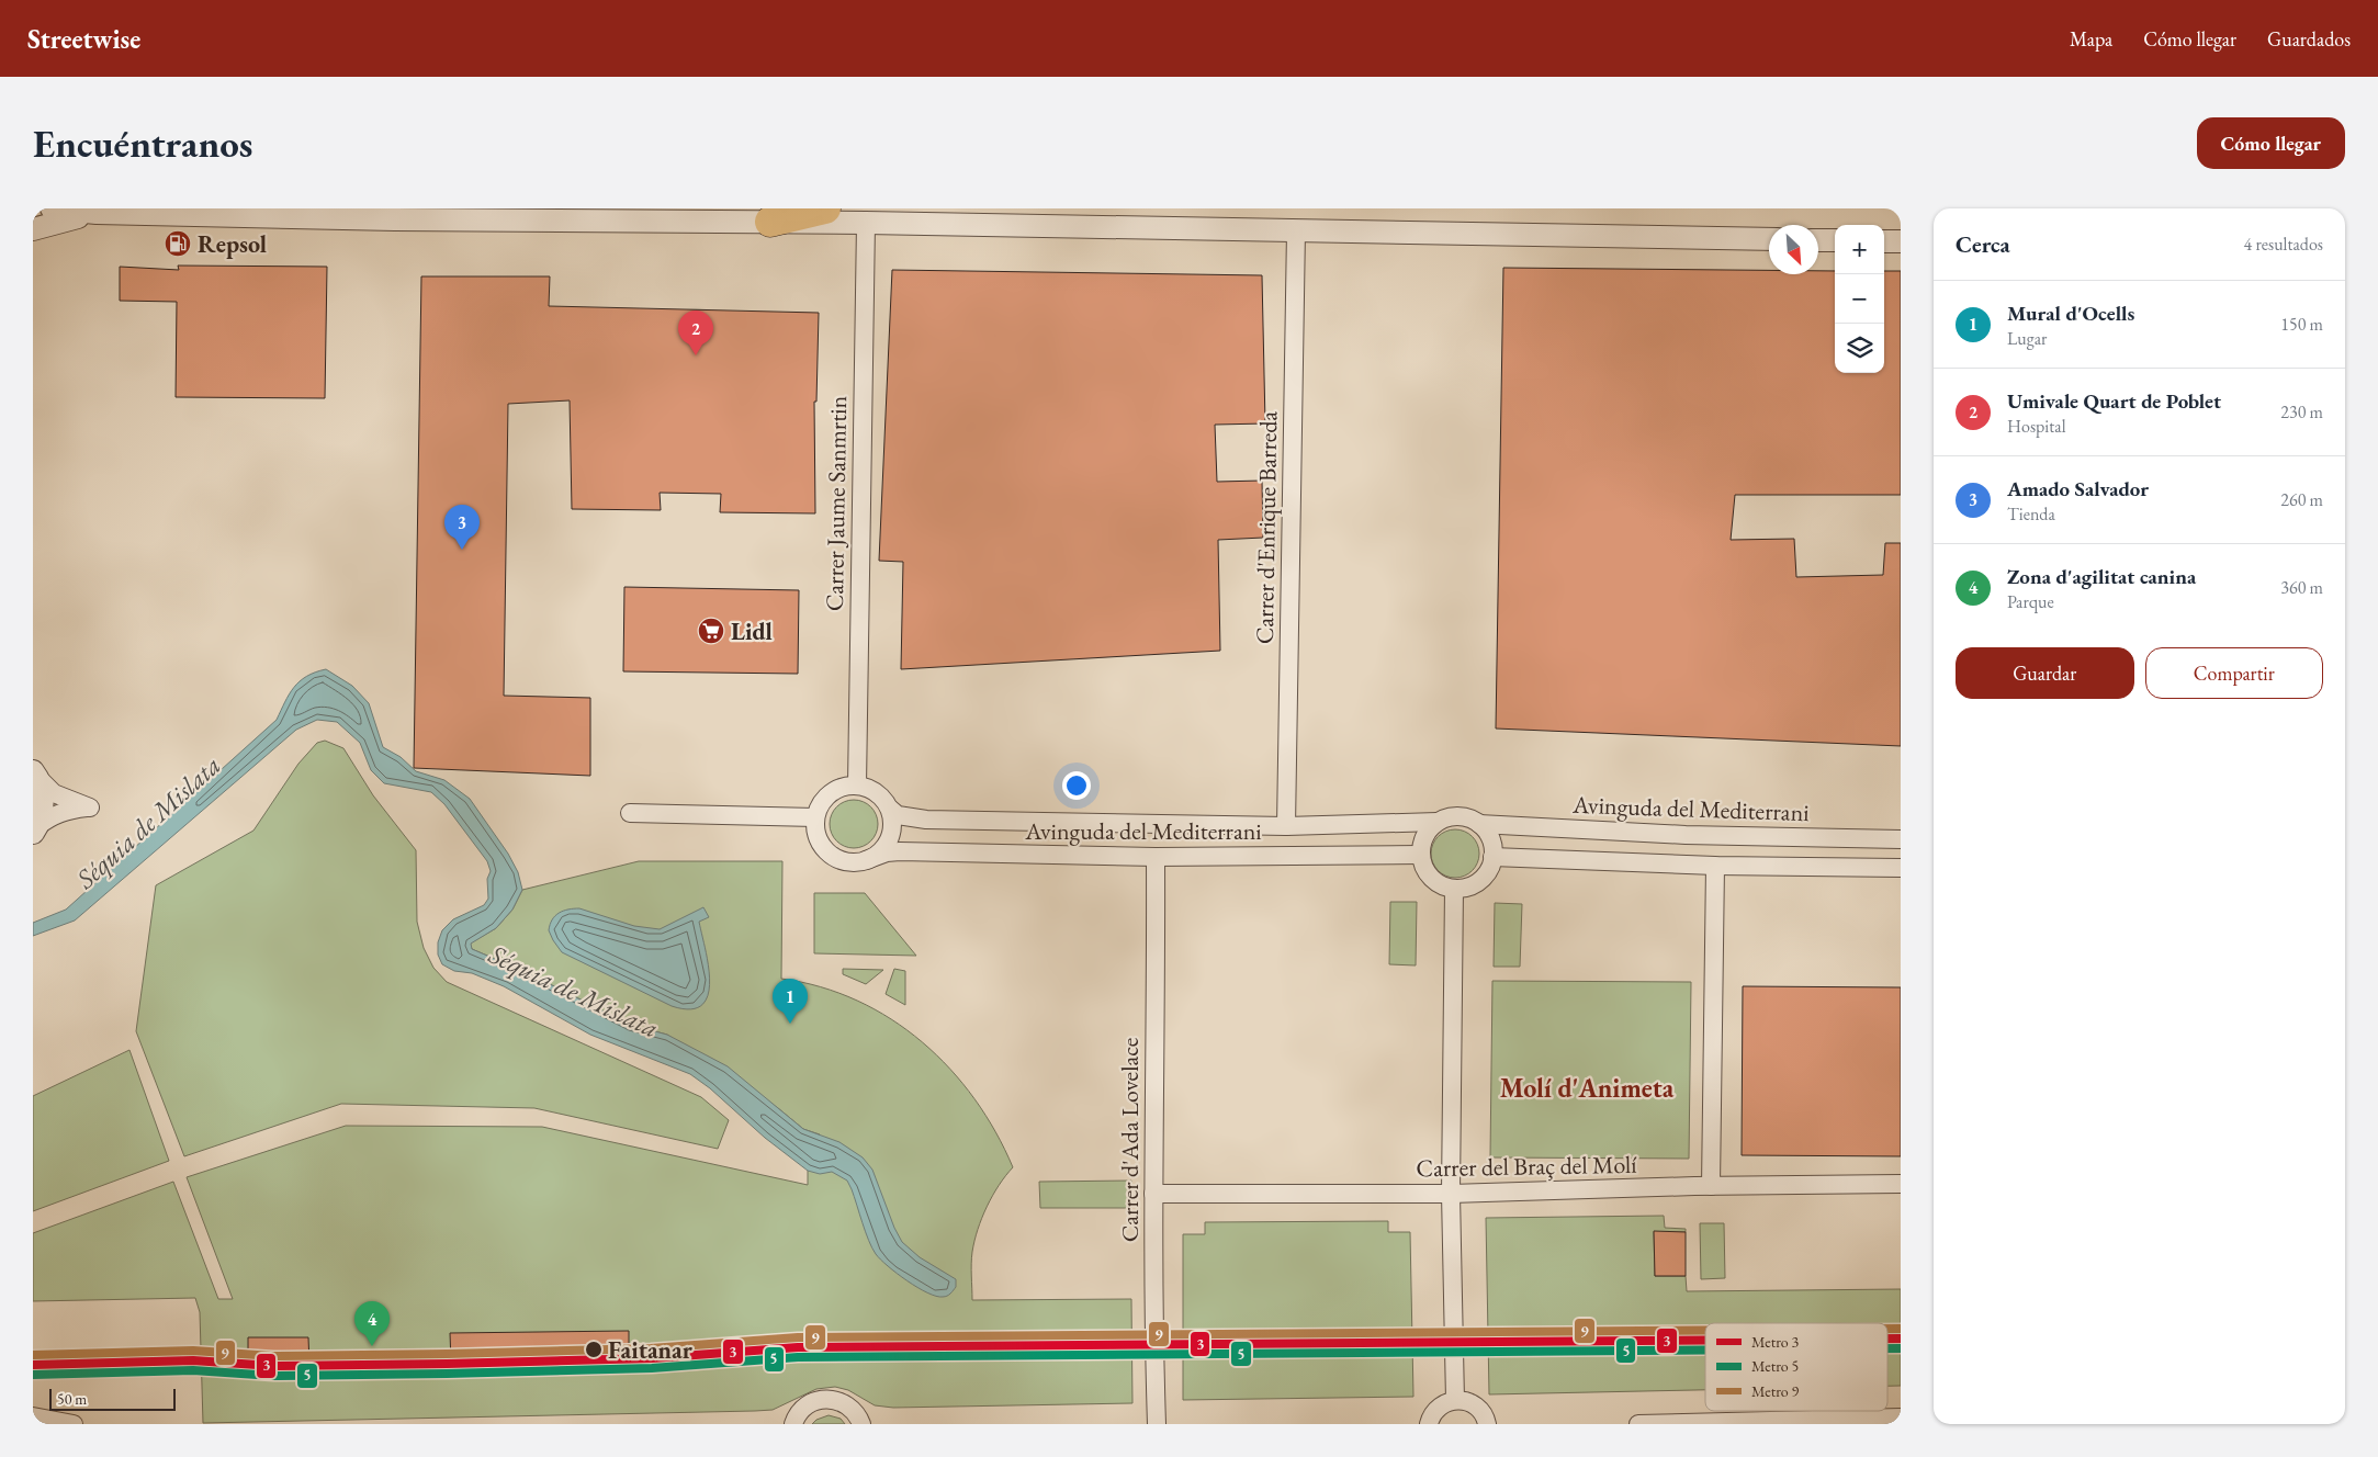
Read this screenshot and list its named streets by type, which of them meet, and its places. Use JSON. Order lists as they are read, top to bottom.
{
  "streets": {
    "street": [
      "Carrer Jaume Sanmrtin",
      "Carrer d'Enrique Barreda",
      "Avinguda del Mediterrani",
      "Carrer d'Ada Lovelace",
      "Carrer del Braç del Molí"
    ]
  },
  "crossings": [
    ["Carrer Jaume Sanmrtin", "Avinguda del Mediterrani"],
    ["Carrer d'Enrique Barreda", "Avinguda del Mediterrani"],
    ["Avinguda del Mediterrani", "Carrer d'Ada Lovelace"],
    ["Carrer d'Ada Lovelace", "Carrer del Braç del Molí"]
  ],
  "districts": ["Molí d'Animeta"],
  "water": ["Séquia de Mislata"],
  "places": {
    "fuel station": ["Repsol"],
    "supermarket": ["Lidl"],
    "other": ["Faitanar"]
  },
  "lines": ["metro line 9", "metro line 3", "metro line 5"],
  "legend": ["Metro 3", "Metro 5", "Metro 9"],
  "scale_bar": "50 m",
  "north": "bottom right",
  "page": {
    "header": "Streetwise",
    "nav": ["Mapa", "Cómo llegar", "Guardados"],
    "buttons": [
      "Cómo llegar",
      ["Guardar", "Compartir"]
    ],
    "title": "Encuéntranos",
    "heading": ["Cerca", "4 resultados"],
    "map_buttons": ["+", "−"],
    "list": [
      {
        "mark": "1",
        "name": "Mural d'Ocells",
        "note": "Lugar",
        "value": "150 m"
      },
      {
        "mark": "2",
        "name": "Umivale Quart de Poblet",
        "note": "Hospital",
        "value": "230 m"
      },
      {
        "mark": "3",
        "name": "Amado Salvador",
        "note": "Tienda",
        "value": "260 m"
      },
      {
        "mark": "4",
        "name": "Zona d'agilitat canina",
        "note": "Parque",
        "value": "360 m"
      }
    ],
    "pins": [
      "2",
      "3",
      "1",
      "4"
    ],
    "scale": "50 m"
  }
}
